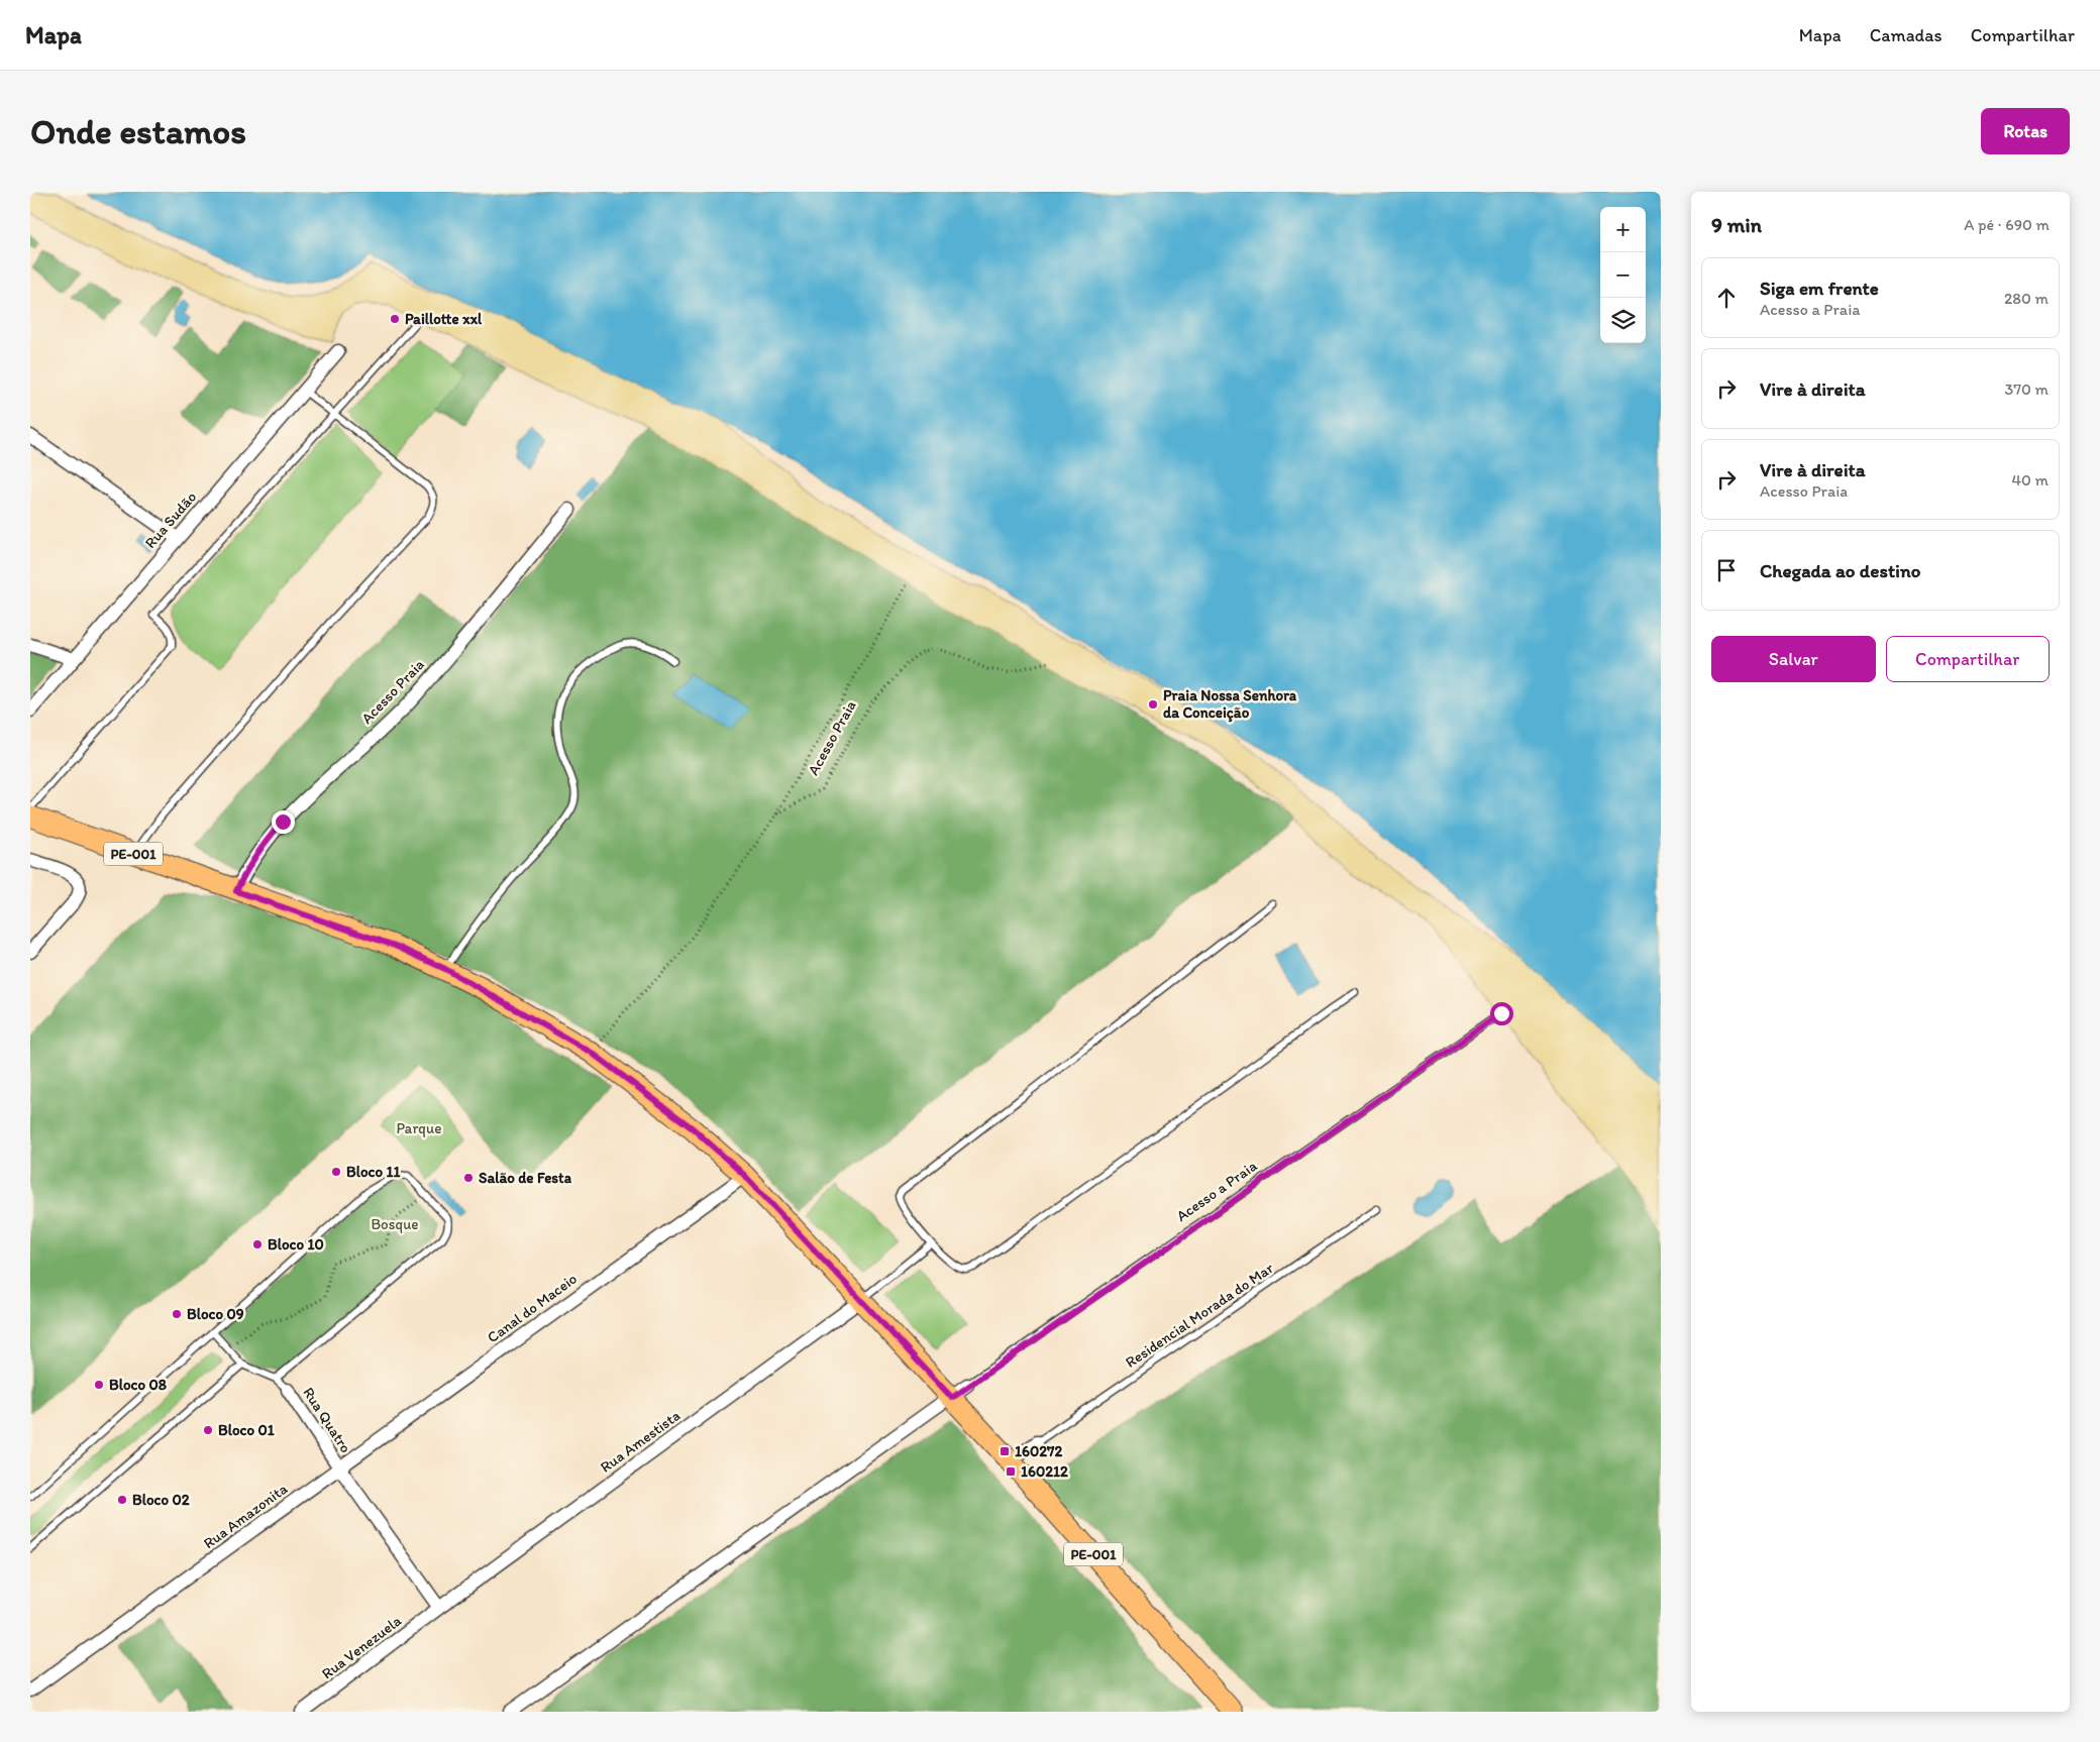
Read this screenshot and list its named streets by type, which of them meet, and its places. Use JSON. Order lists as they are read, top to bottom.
{
  "streets": {
    "main road": ["PE-001"],
    "street": [
      "Rua Sudão",
      "Acesso Praia",
      "Canal do Maceio",
      "Rua Quatro",
      "Rua Amestista",
      "Rua Amazonita",
      "Rua Venezuela"
    ],
    "lane": ["Acesso a Praia", "Residencial Morada do Mar"]
  },
  "crossings": [
    ["Acesso Praia", "PE-001"],
    ["PE-001", "Acesso a Praia"],
    ["PE-001", "Canal do Maceio"],
    ["PE-001", "Rua Amestista"],
    ["Canal do Maceio", "Rua Quatro"],
    ["Canal do Maceio", "Rua Amazonita"],
    ["Rua Quatro", "Rua Amazonita"],
    ["Rua Amestista", "Rua Venezuela"]
  ],
  "parks": ["Parque", "Bosque"],
  "places": {
    "other": [
      "Paillotte xxl",
      "Praia Nossa Senhora da Conceição",
      "Bloco 11",
      "Salão de Festa",
      "Bloco 10",
      "Bloco 09",
      "Bloco 08",
      "Bloco 01",
      "Bloco 02"
    ],
    "transit": ["160272", "160212"]
  },
  "page": {
    "header": "Mapa",
    "nav": ["Mapa", "Camadas", "Compartilhar"],
    "buttons": [
      "Rotas",
      ["Salvar", "Compartilhar"]
    ],
    "title": "Onde estamos",
    "heading": ["9 min", "A pé · 690 m"],
    "map_buttons": ["+", "−"],
    "list": [
      ["Siga em frente", "Acesso a Praia", "280 m"],
      ["Vire à direita", "370 m"],
      ["Vire à direita", "Acesso Praia", "40 m"],
      "Chegada ao destino"
    ]
  }
}
